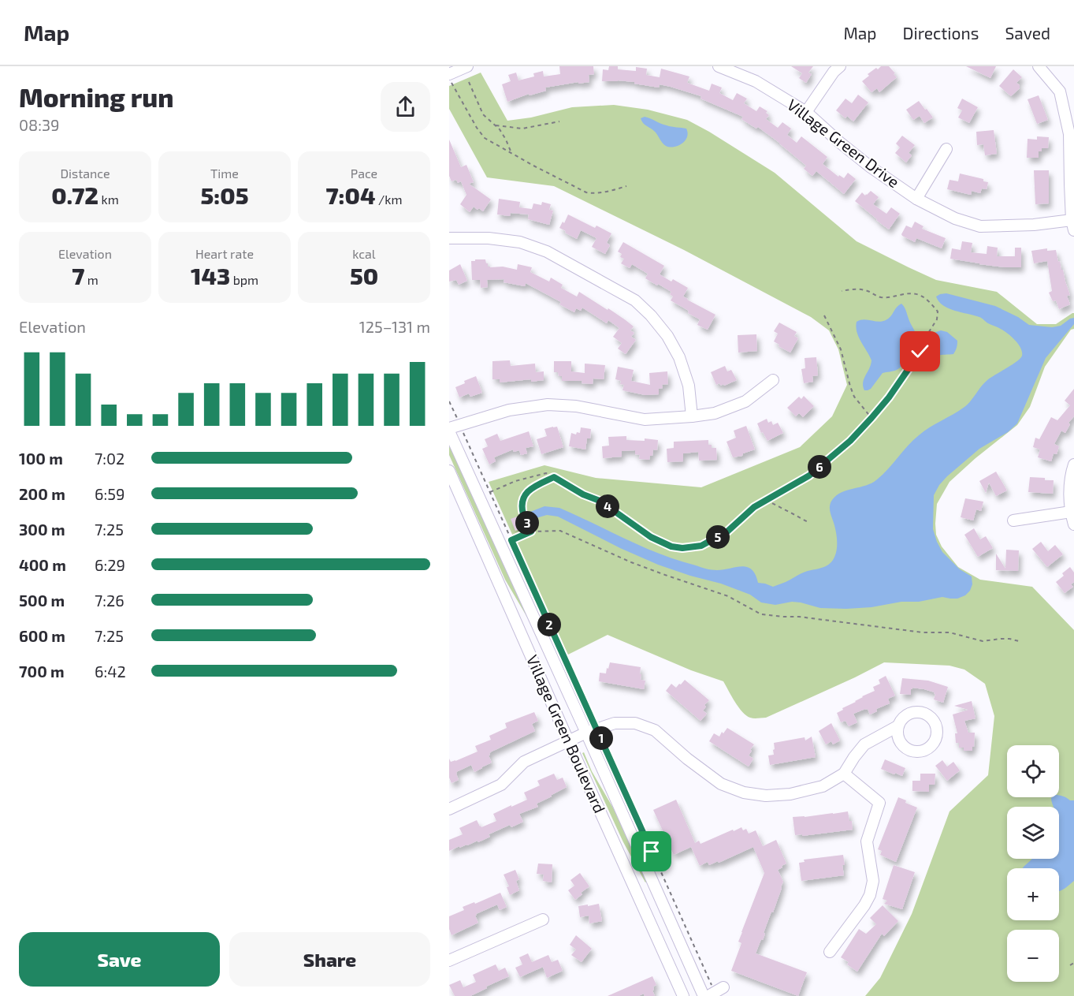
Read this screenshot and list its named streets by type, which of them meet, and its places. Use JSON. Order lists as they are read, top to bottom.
{
  "streets": {
    "street": ["Village Green Drive", "Village Green Boulevard"]
  },
  "page": {
    "header": "Map",
    "nav": ["Map", "Directions", "Saved"],
    "heading": ["Morning run", "08:39"],
    "stats": [
      ["Distance", "0.72 km"],
      ["Time", "5:05"],
      ["Pace", "7:04 /km"],
      ["Elevation", "7 m"],
      ["Heart rate", "143 bpm"],
      ["kcal", "50"]
    ],
    "chart": ["Elevation", "125–131 m"],
    "list": [
      {
        "name": "100 m",
        "note": "7:02"
      },
      {
        "name": "200 m",
        "note": "6:59"
      },
      {
        "name": "300 m",
        "note": "7:25"
      },
      {
        "name": "400 m",
        "note": "6:29"
      },
      {
        "name": "500 m",
        "note": "7:26"
      },
      {
        "name": "600 m",
        "note": "7:25"
      },
      {
        "name": "700 m",
        "note": "6:42"
      }
    ],
    "pins": [
      "6",
      "4",
      "3",
      "5",
      "2",
      "1"
    ],
    "map_buttons": ["+", "−"],
    "buttons": ["Save", "Share"]
  }
}
